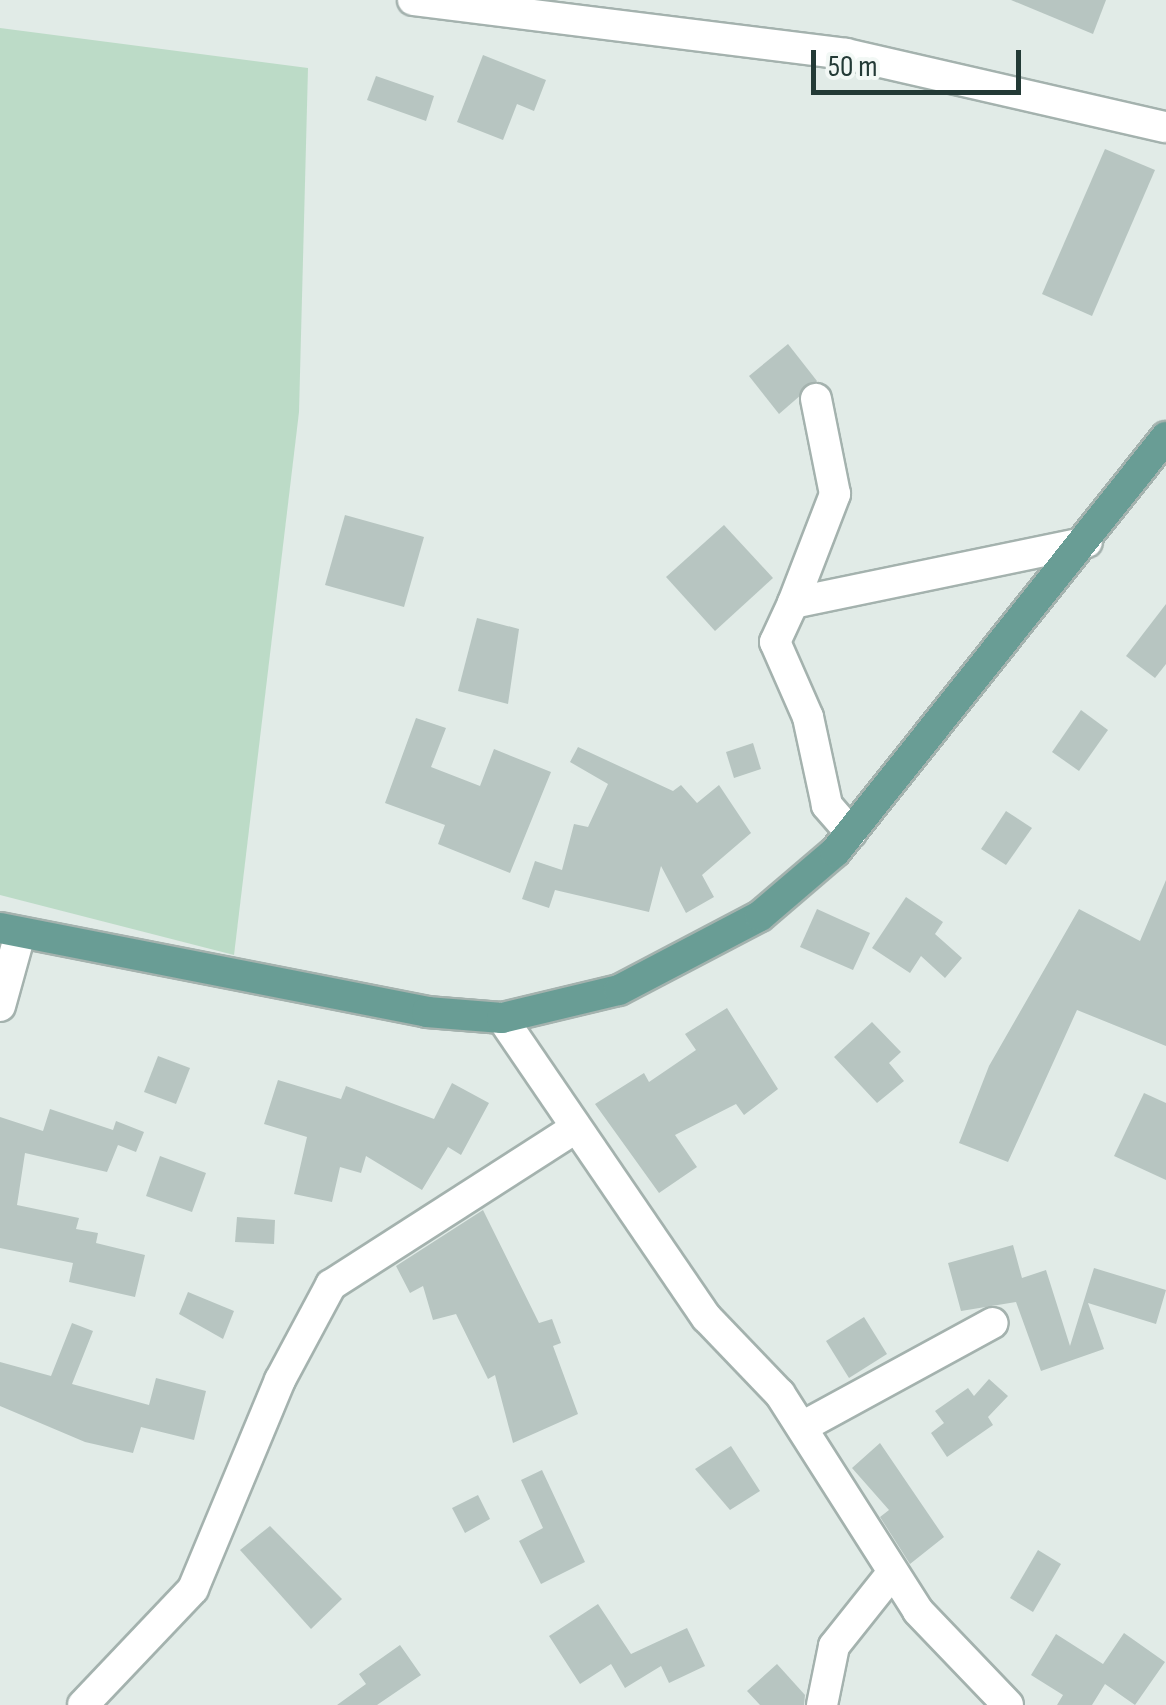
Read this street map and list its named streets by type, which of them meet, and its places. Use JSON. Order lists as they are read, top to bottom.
{
  "scale_bar": "50 m"
}
